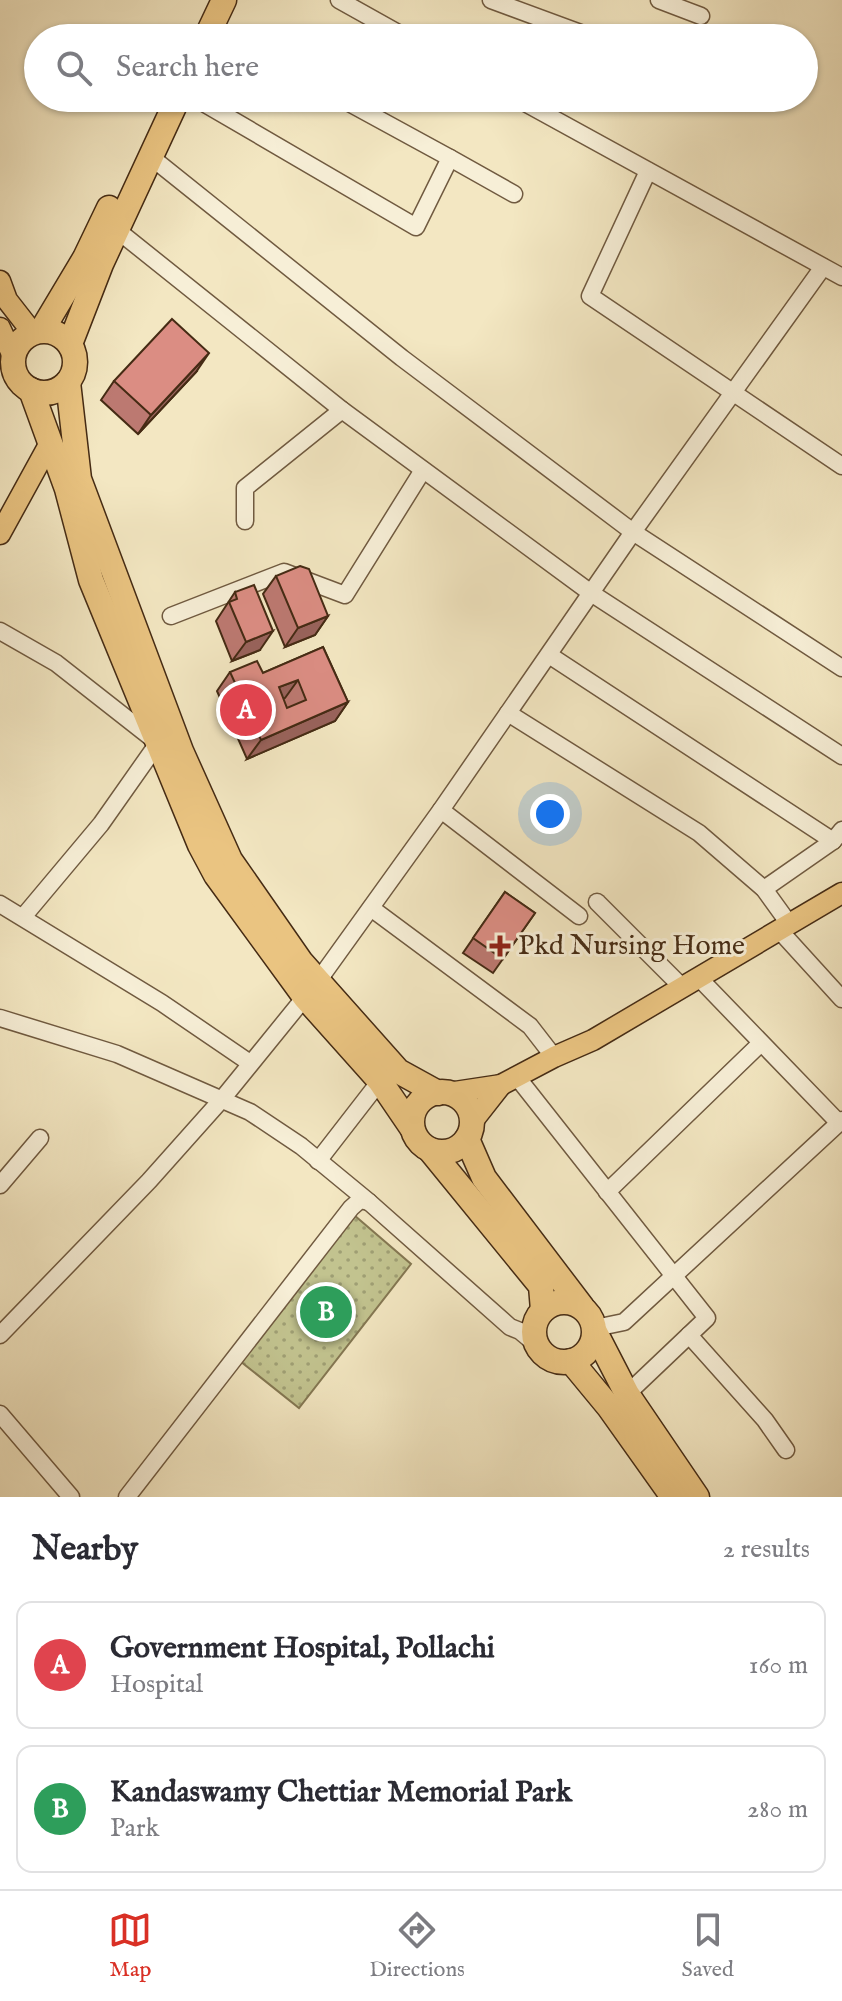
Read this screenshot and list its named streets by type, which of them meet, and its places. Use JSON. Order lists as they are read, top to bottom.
{
  "places": {
    "health": ["Pkd Nursing Home"]
  },
  "page": {
    "search": "Search here",
    "pins": ["A", "B"],
    "heading": ["Nearby", "2 results"],
    "list": [
      {
        "mark": "A",
        "name": "Government Hospital, Pollachi",
        "note": "Hospital",
        "value": "160 m"
      },
      {
        "mark": "B",
        "name": "Kandaswamy Chettiar Memorial Park",
        "note": "Park",
        "value": "280 m"
      }
    ],
    "nav": ["Map", "Directions", "Saved"]
  }
}
